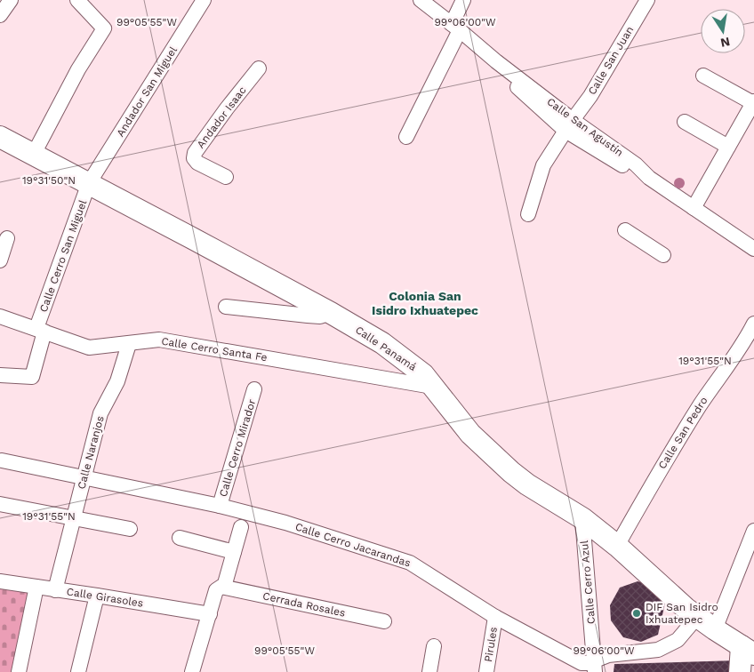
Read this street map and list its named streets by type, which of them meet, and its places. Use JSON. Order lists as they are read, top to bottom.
{
  "streets": {
    "street": [
      "Calle San Juan",
      "Andador San Miguel",
      "Andador Isaac",
      "Calle San Agustín",
      "Calle Cerro San Miguel",
      "Calle Panamá",
      "Calle Cerro Santa Fe",
      "Calle San Pedro",
      "Calle Cerro Mirador",
      "Calle Naranjos",
      "Calle Cerro Jacarandas",
      "Calle Cerro Azul",
      "Calle Girasoles",
      "Cerrada Rosales",
      "Pirules"
    ]
  },
  "crossings": [
    ["Calle San Juan", "Calle San Agustín"],
    ["Andador San Miguel", "Calle Cerro San Miguel"],
    ["Andador San Miguel", "Calle Panamá"],
    ["Calle Cerro San Miguel", "Calle Panamá"],
    ["Calle Cerro San Miguel", "Calle Cerro Santa Fe"],
    ["Calle Panamá", "Calle Cerro Santa Fe"],
    ["Calle Panamá", "Calle San Pedro"],
    ["Calle Panamá", "Calle Cerro Jacarandas"],
    ["Calle Panamá", "Calle Cerro Azul"],
    ["Calle Cerro Santa Fe", "Calle Naranjos"],
    ["Calle Cerro Mirador", "Calle Cerro Jacarandas"],
    ["Calle Naranjos", "Calle Cerro Jacarandas"],
    ["Calle Naranjos", "Calle Girasoles"],
    ["Calle Cerro Jacarandas", "Calle Cerro Azul"],
    ["Calle Cerro Jacarandas", "Pirules"]
  ],
  "districts": ["Colonia San Isidro Ixhuatepec"],
  "places": ["DIF San Isidro Ixhuatepec"],
  "north": "bottom",
  "coordinates": [
    "99°05'55\"W",
    "99°06'00\"W",
    "19°31'50\"N",
    "19°31'55\"N"
  ]
}
